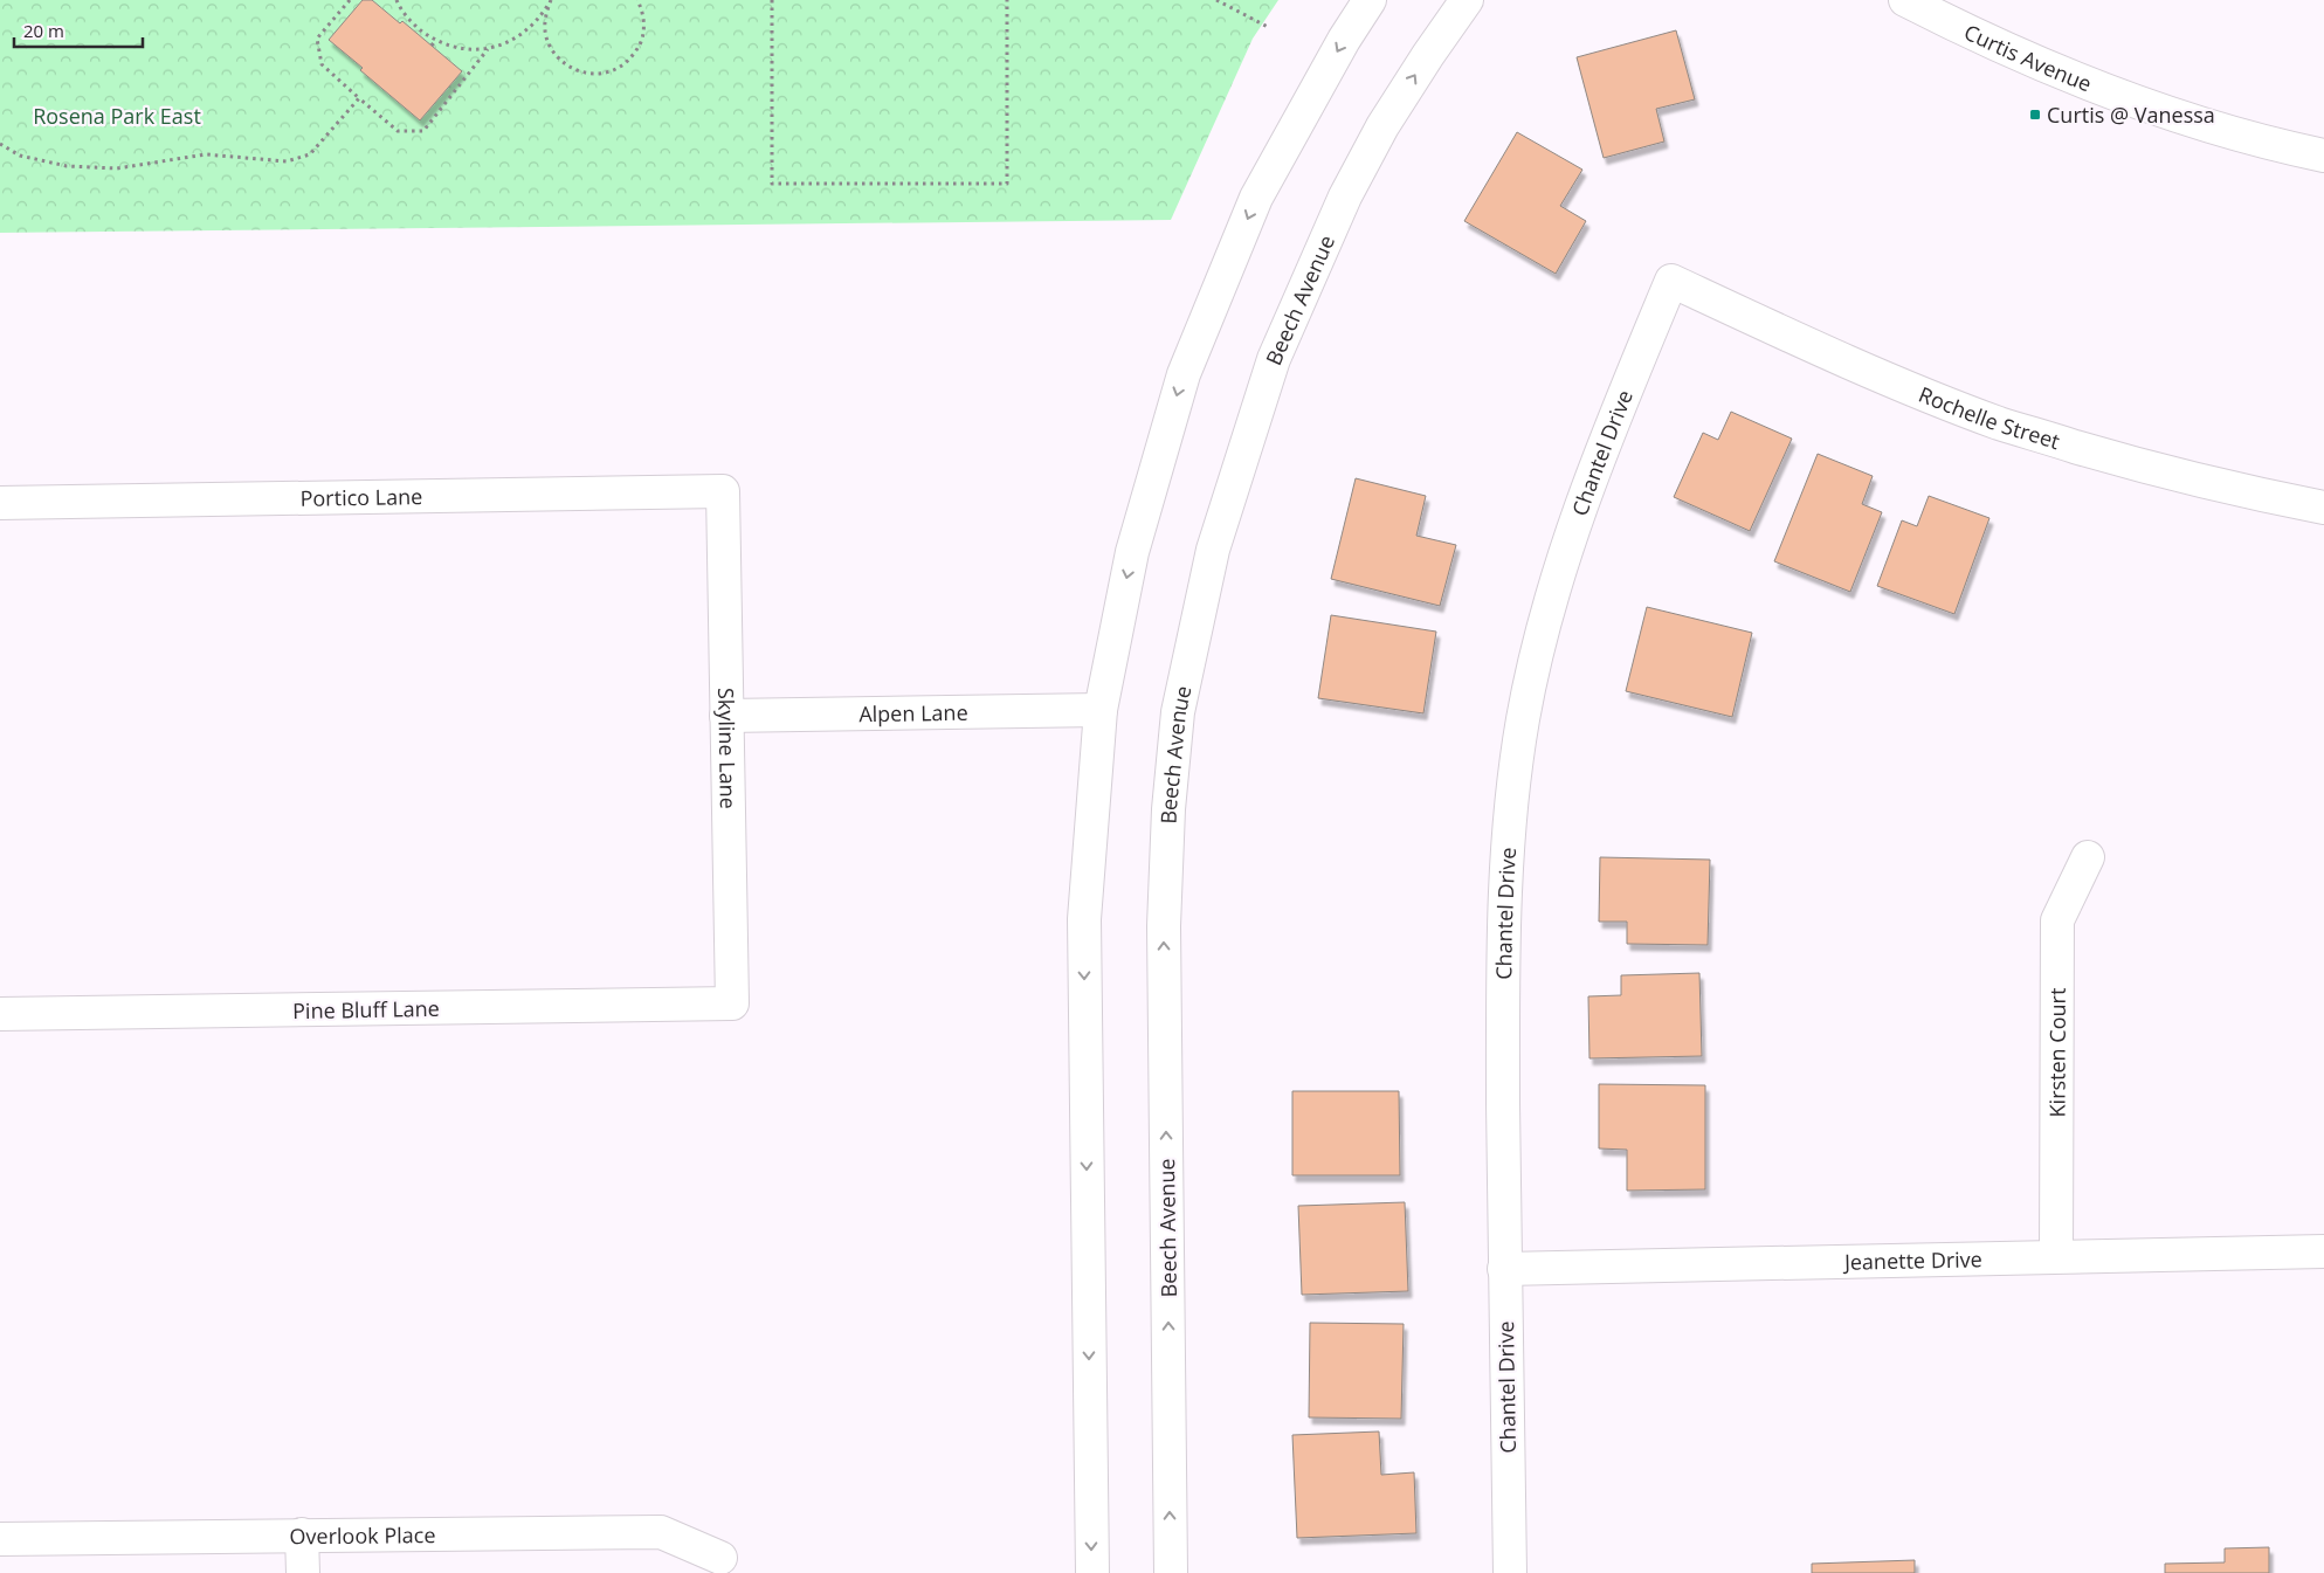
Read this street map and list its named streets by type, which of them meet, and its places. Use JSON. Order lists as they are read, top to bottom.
{
  "streets": {
    "street": [
      "Curtis Avenue",
      "Beech Avenue",
      "Rochelle Street",
      "Chantel Drive",
      "Portico Lane",
      "Alpen Lane",
      "Skyline Lane",
      "Pine Bluff Lane",
      "Kirsten Court",
      "Jeanette Drive",
      "Overlook Place"
    ]
  },
  "crossings": [
    ["Rochelle Street", "Chantel Drive"],
    ["Chantel Drive", "Jeanette Drive"],
    ["Portico Lane", "Skyline Lane"],
    ["Alpen Lane", "Skyline Lane"],
    ["Skyline Lane", "Pine Bluff Lane"],
    ["Kirsten Court", "Jeanette Drive"]
  ],
  "parks": ["Rosena Park East"],
  "places": {
    "transit": ["Curtis @ Vanessa"]
  },
  "scale_bar": "20 m"
}
